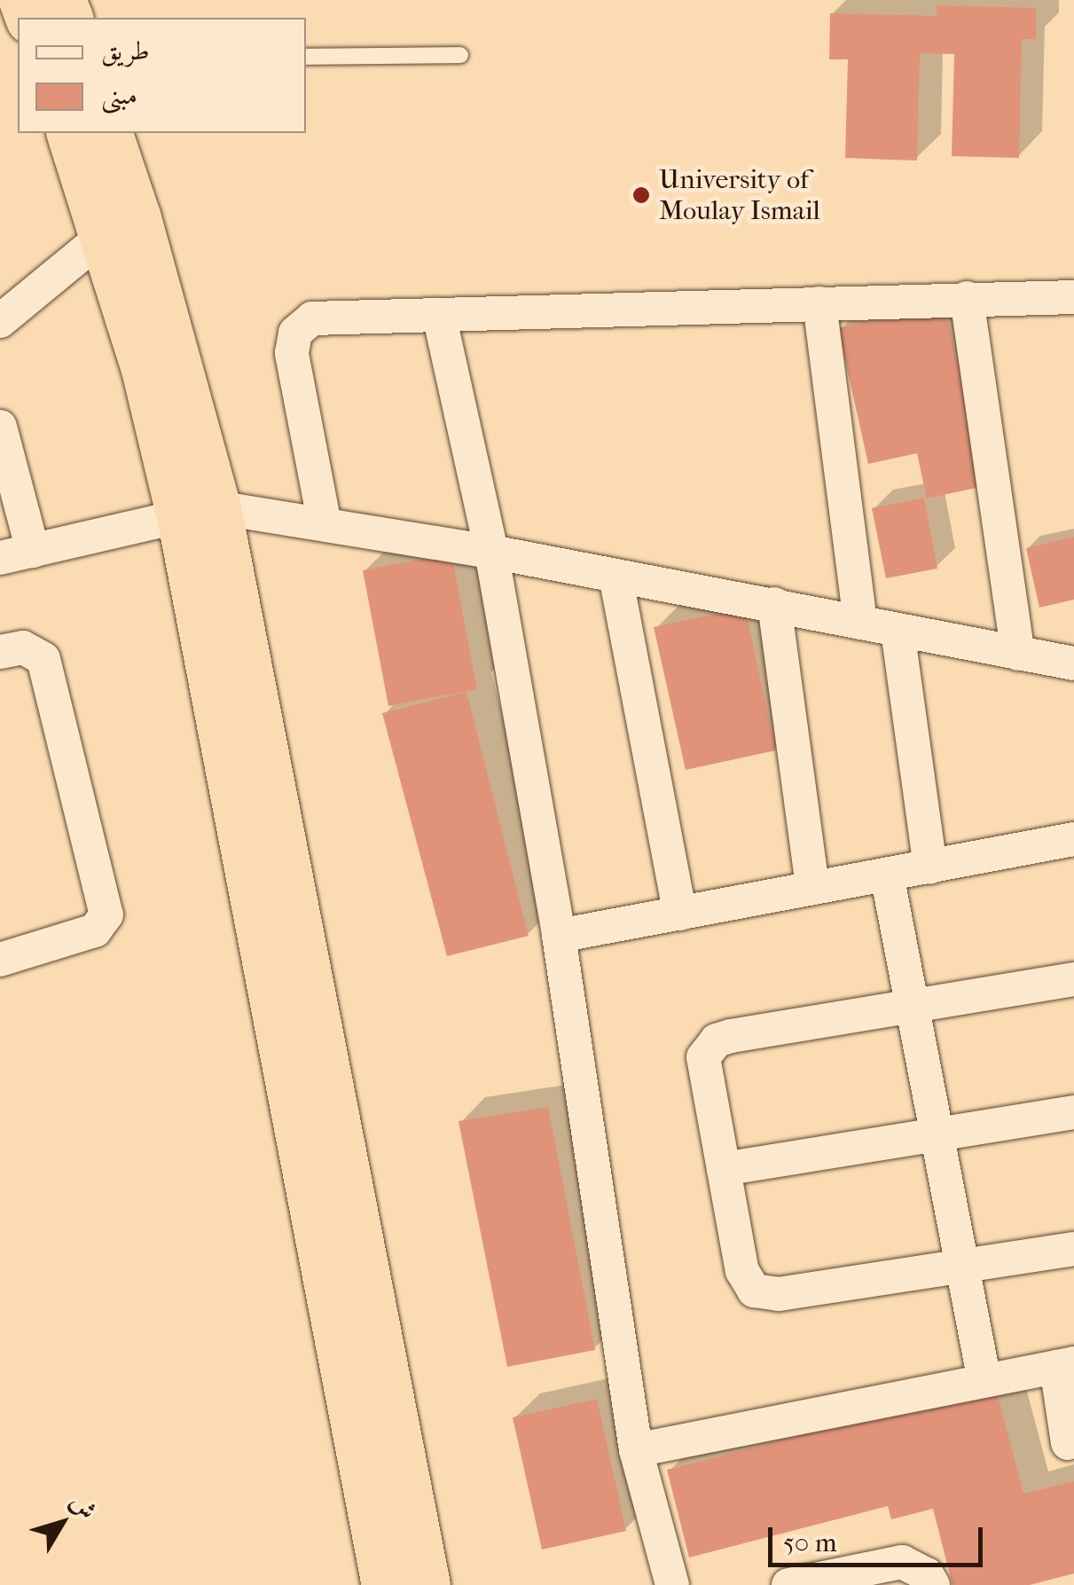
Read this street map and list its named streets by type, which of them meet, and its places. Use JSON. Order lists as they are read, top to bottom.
{
  "places": ["University of Moulay Ismail"],
  "legend": ["طريق", "مبنى"],
  "scale_bar": "50 m",
  "north": "top right"
}
